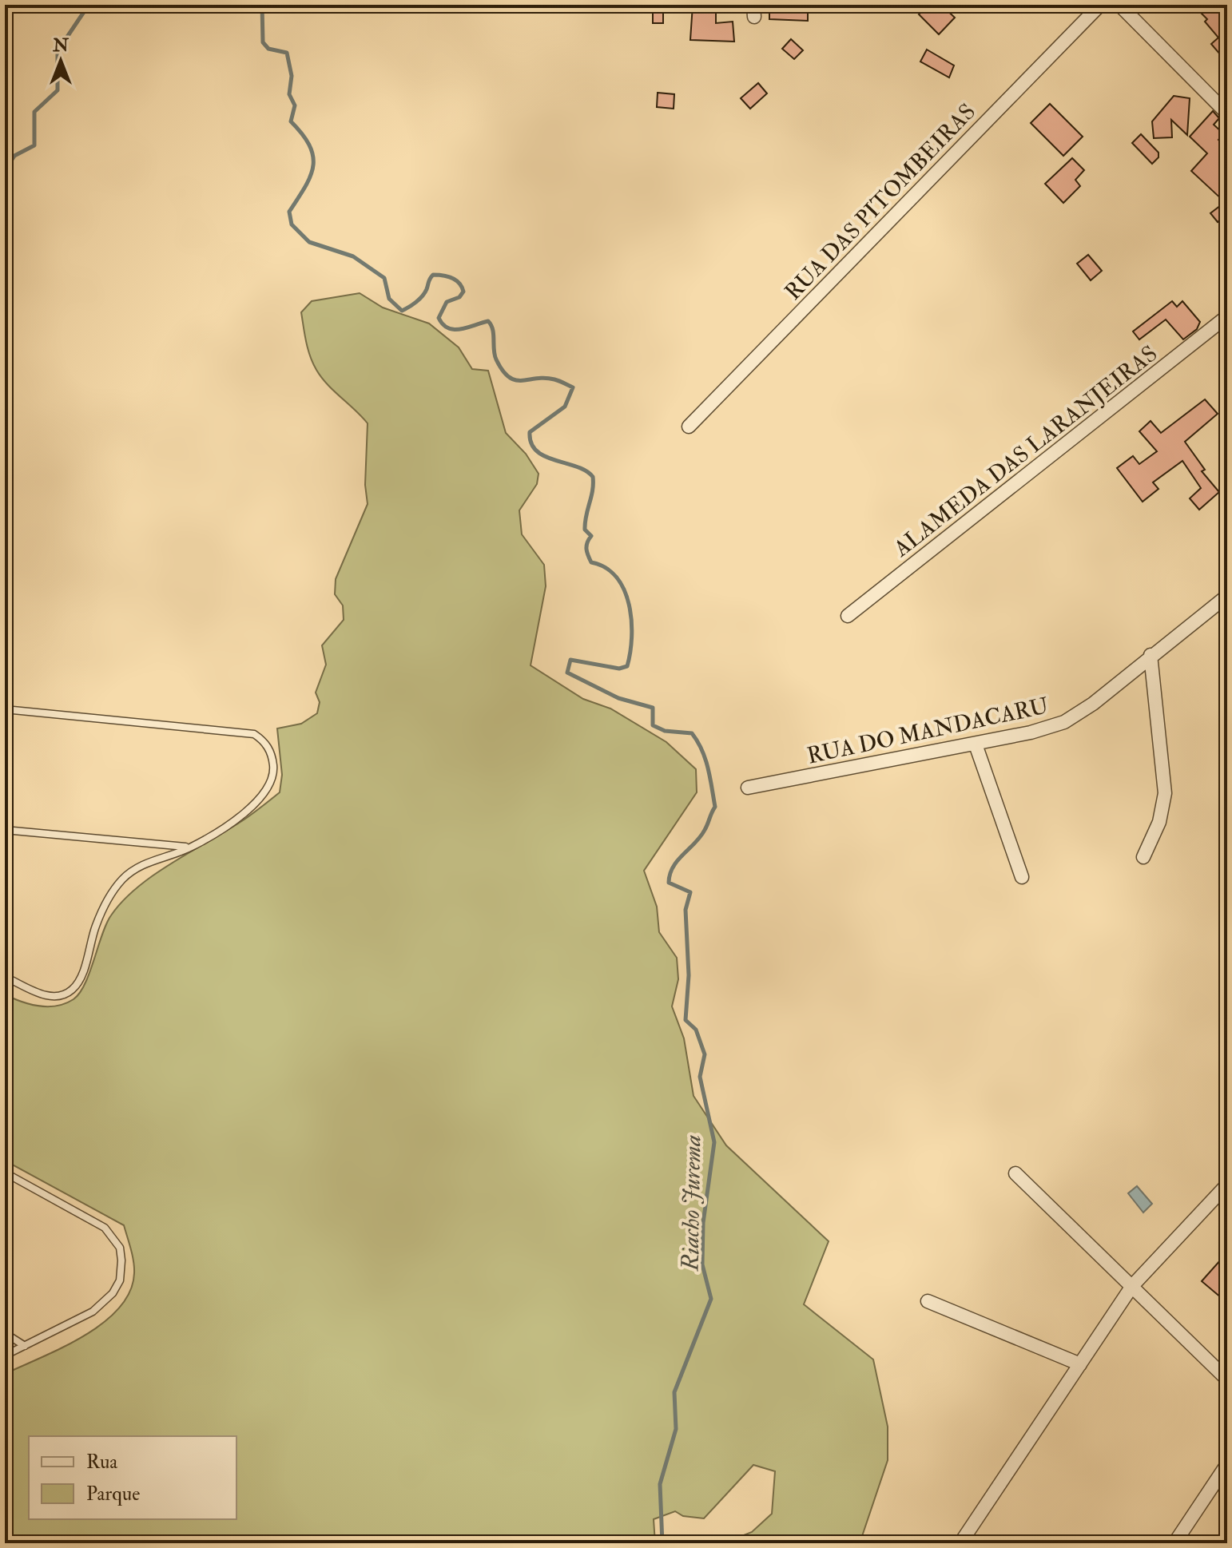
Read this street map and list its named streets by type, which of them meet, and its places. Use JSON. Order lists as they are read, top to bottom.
{
  "streets": {
    "street": ["RUA DAS PITOMBEIRAS", "ALAMEDA DAS LARANJEIRAS", "RUA DO MANDACARU"]
  },
  "water": ["Riacho Jurema"],
  "legend": ["Rua", "Parque"],
  "north": "top"
}
